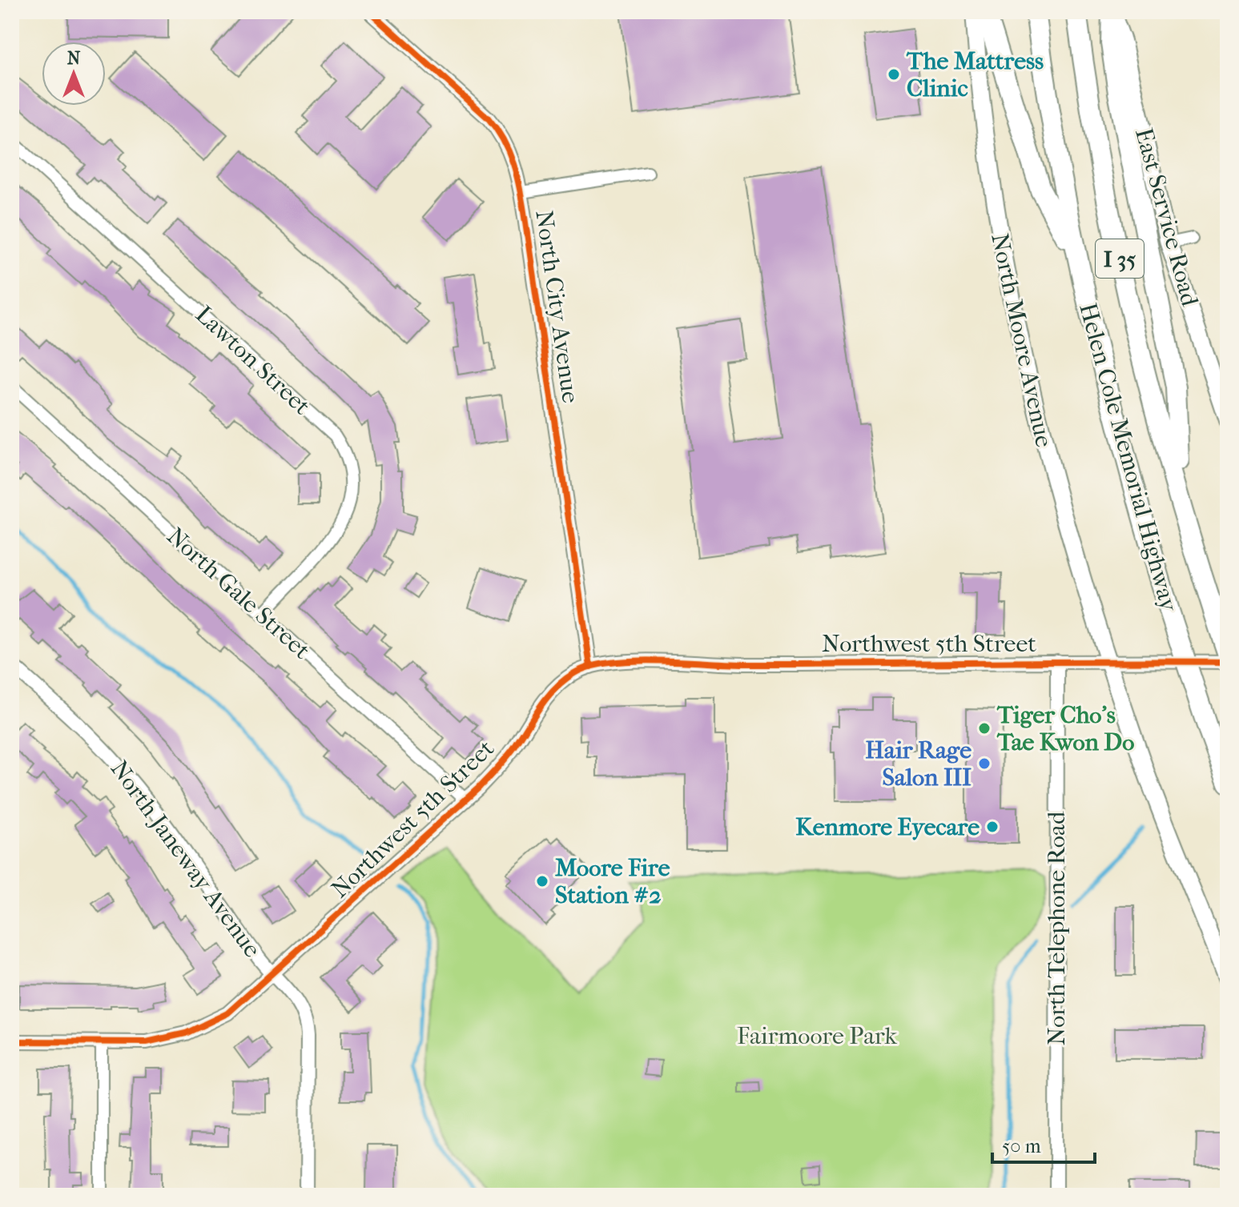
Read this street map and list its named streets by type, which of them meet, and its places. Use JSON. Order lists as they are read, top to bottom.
{
  "streets": {
    "highway": ["I 35", "Helen Cole Memorial Highway"],
    "main road": ["East Service Road", "North Moore Avenue"],
    "street": [
      "North City Avenue",
      "Lawton Street",
      "North Gale Street",
      "Northwest 5th Street",
      "North Janeway Avenue",
      "North Telephone Road"
    ]
  },
  "crossings": [
    ["North City Avenue", "Northwest 5th Street"],
    ["North Moore Avenue", "Northwest 5th Street"],
    ["Lawton Street", "North Gale Street"],
    ["North Gale Street", "Northwest 5th Street"],
    ["Northwest 5th Street", "North Janeway Avenue"],
    ["Northwest 5th Street", "North Telephone Road"]
  ],
  "parks": ["Fairmoore Park"],
  "places": [
    "The Mattress Clinic",
    "Tiger Cho's Tae Kwon Do",
    "Hair Rage Salon III",
    "Kenmore Eyecare",
    "Moore Fire Station #2"
  ],
  "scale_bar": "50 m",
  "north": "top"
}
